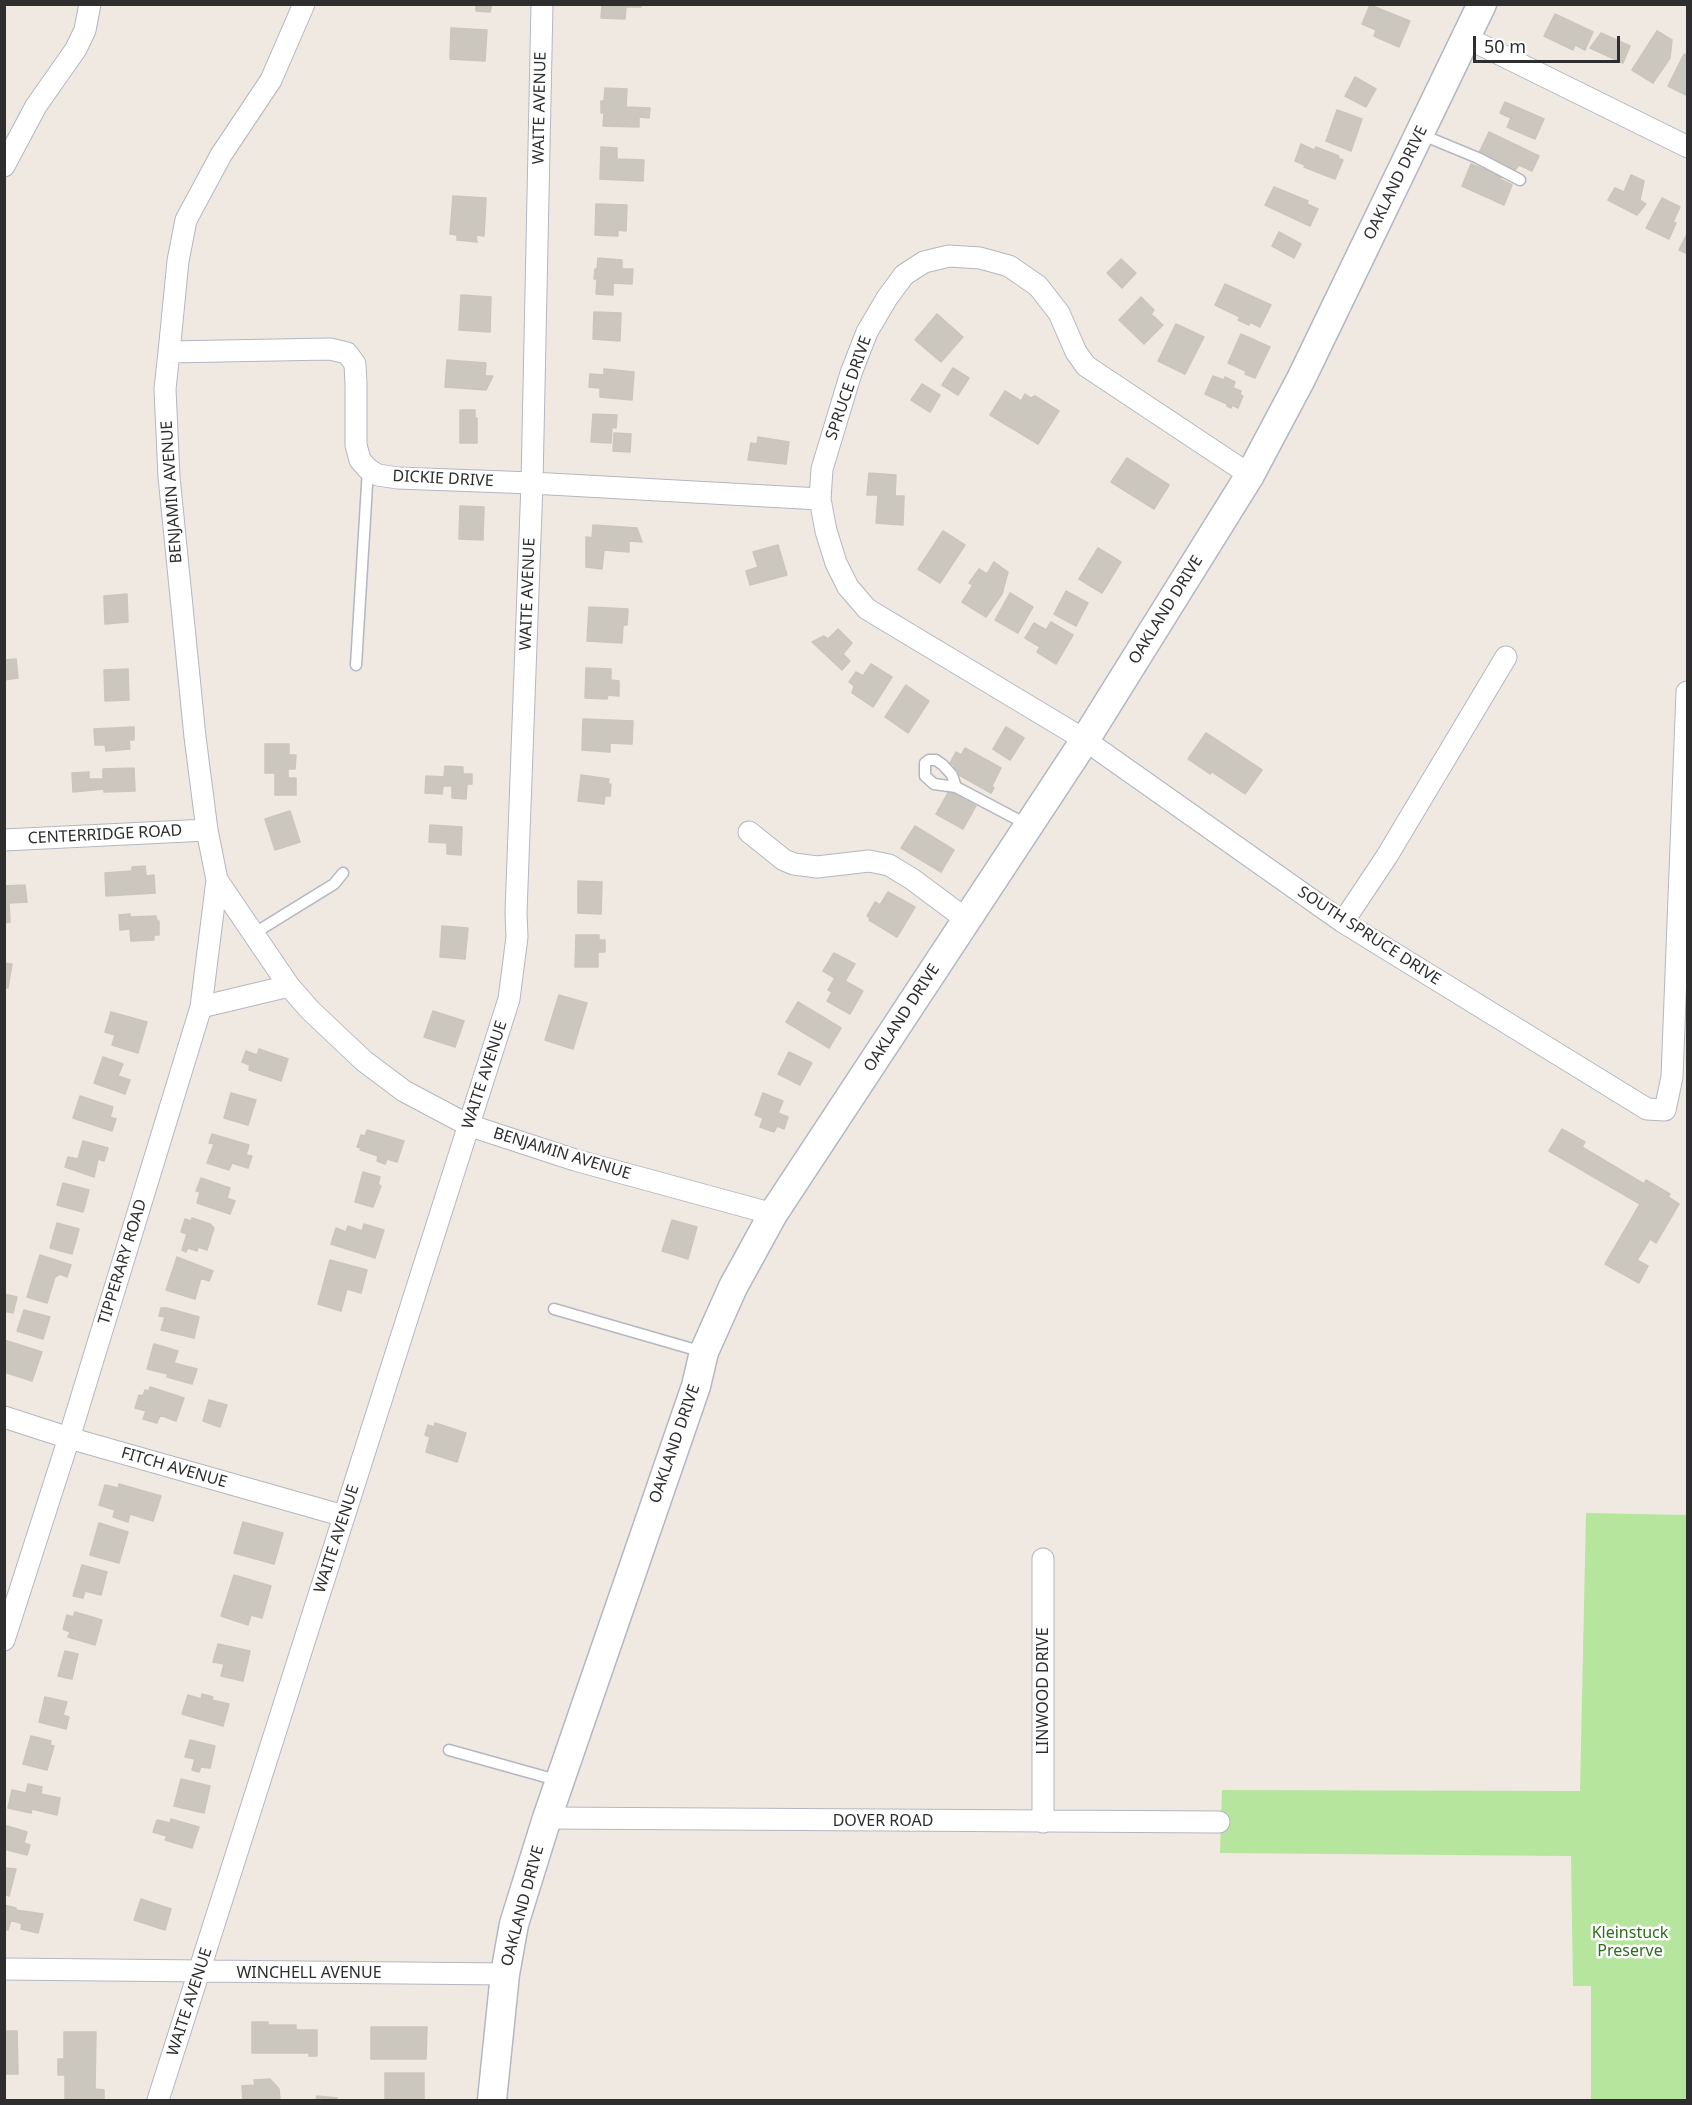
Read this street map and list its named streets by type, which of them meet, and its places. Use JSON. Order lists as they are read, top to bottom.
{
  "streets": {
    "main road": ["OAKLAND DRIVE"],
    "street": [
      "WAITE AVENUE",
      "SPRUCE DRIVE",
      "DICKIE DRIVE",
      "BENJAMIN AVENUE",
      "CENTERRIDGE ROAD",
      "SOUTH SPRUCE DRIVE",
      "TIPPERARY ROAD",
      "FITCH AVENUE",
      "LINWOOD DRIVE",
      "DOVER ROAD",
      "WINCHELL AVENUE"
    ]
  },
  "crossings": [
    ["WAITE AVENUE", "DICKIE DRIVE"],
    ["WAITE AVENUE", "BENJAMIN AVENUE"],
    ["WAITE AVENUE", "FITCH AVENUE"],
    ["WAITE AVENUE", "WINCHELL AVENUE"],
    ["OAKLAND DRIVE", "SPRUCE DRIVE"],
    ["OAKLAND DRIVE", "BENJAMIN AVENUE"],
    ["OAKLAND DRIVE", "SOUTH SPRUCE DRIVE"],
    ["OAKLAND DRIVE", "DOVER ROAD"],
    ["OAKLAND DRIVE", "WINCHELL AVENUE"],
    ["SPRUCE DRIVE", "DICKIE DRIVE"],
    ["SPRUCE DRIVE", "SOUTH SPRUCE DRIVE"],
    ["BENJAMIN AVENUE", "CENTERRIDGE ROAD"],
    ["BENJAMIN AVENUE", "TIPPERARY ROAD"],
    ["TIPPERARY ROAD", "FITCH AVENUE"],
    ["LINWOOD DRIVE", "DOVER ROAD"]
  ],
  "parks": ["Kleinstuck Preserve"],
  "scale_bar": "50 m"
}
